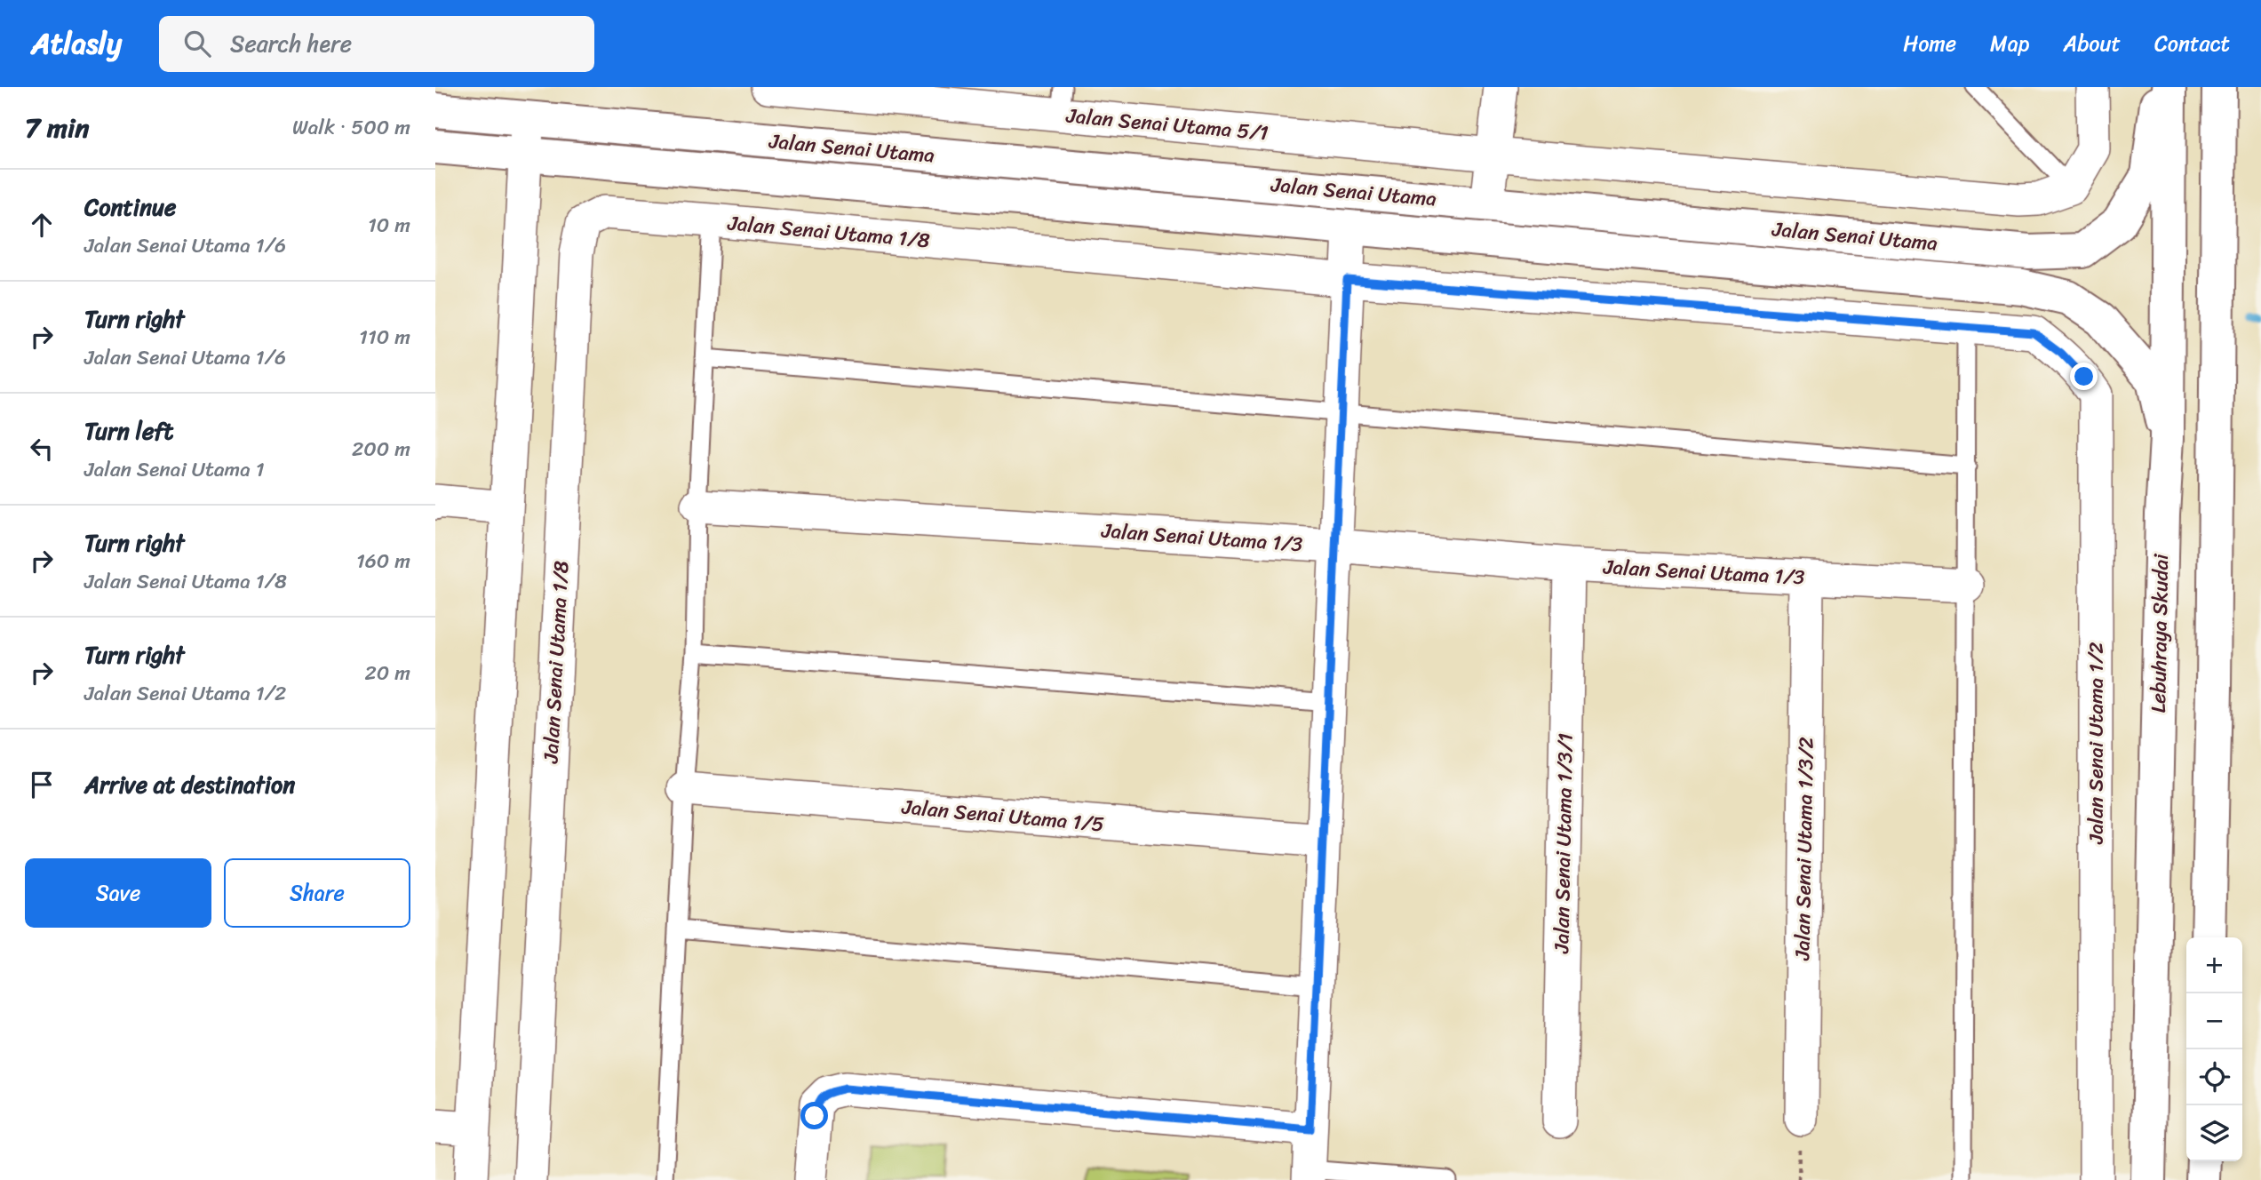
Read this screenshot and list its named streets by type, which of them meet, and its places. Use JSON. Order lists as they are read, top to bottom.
{
  "streets": {
    "main road": ["Jalan Senai Utama", "Lebuhraya Skudai"],
    "street": [
      "Jalan Senai Utama 5/1",
      "Jalan Senai Utama 1/8",
      "Jalan Senai Utama 1/3",
      "Jalan Senai Utama 1/2",
      "Jalan Senai Utama 1/5",
      "Jalan Senai Utama 1/3/1",
      "Jalan Senai Utama 1/3/2"
    ]
  },
  "crossings": [
    ["Jalan Senai Utama", "Lebuhraya Skudai"],
    ["Jalan Senai Utama 1/8", "Jalan Senai Utama 1/2"],
    ["Jalan Senai Utama 1/3", "Jalan Senai Utama 1/3/1"],
    ["Jalan Senai Utama 1/3", "Jalan Senai Utama 1/3/2"]
  ],
  "page": {
    "header": "Atlasly",
    "search": "Search here",
    "nav": [
      "Home",
      "Map",
      "About",
      "Contact"
    ],
    "heading": ["7 min", "Walk · 500 m"],
    "list": [
      ["Continue", "Jalan Senai Utama 1/6", "10 m"],
      ["Turn right", "Jalan Senai Utama 1/6", "110 m"],
      ["Turn left", "Jalan Senai Utama 1", "200 m"],
      ["Turn right", "Jalan Senai Utama 1/8", "160 m"],
      ["Turn right", "Jalan Senai Utama 1/2", "20 m"],
      "Arrive at destination"
    ],
    "buttons": ["Save", "Share"],
    "map_buttons": ["+", "−"]
  }
}
